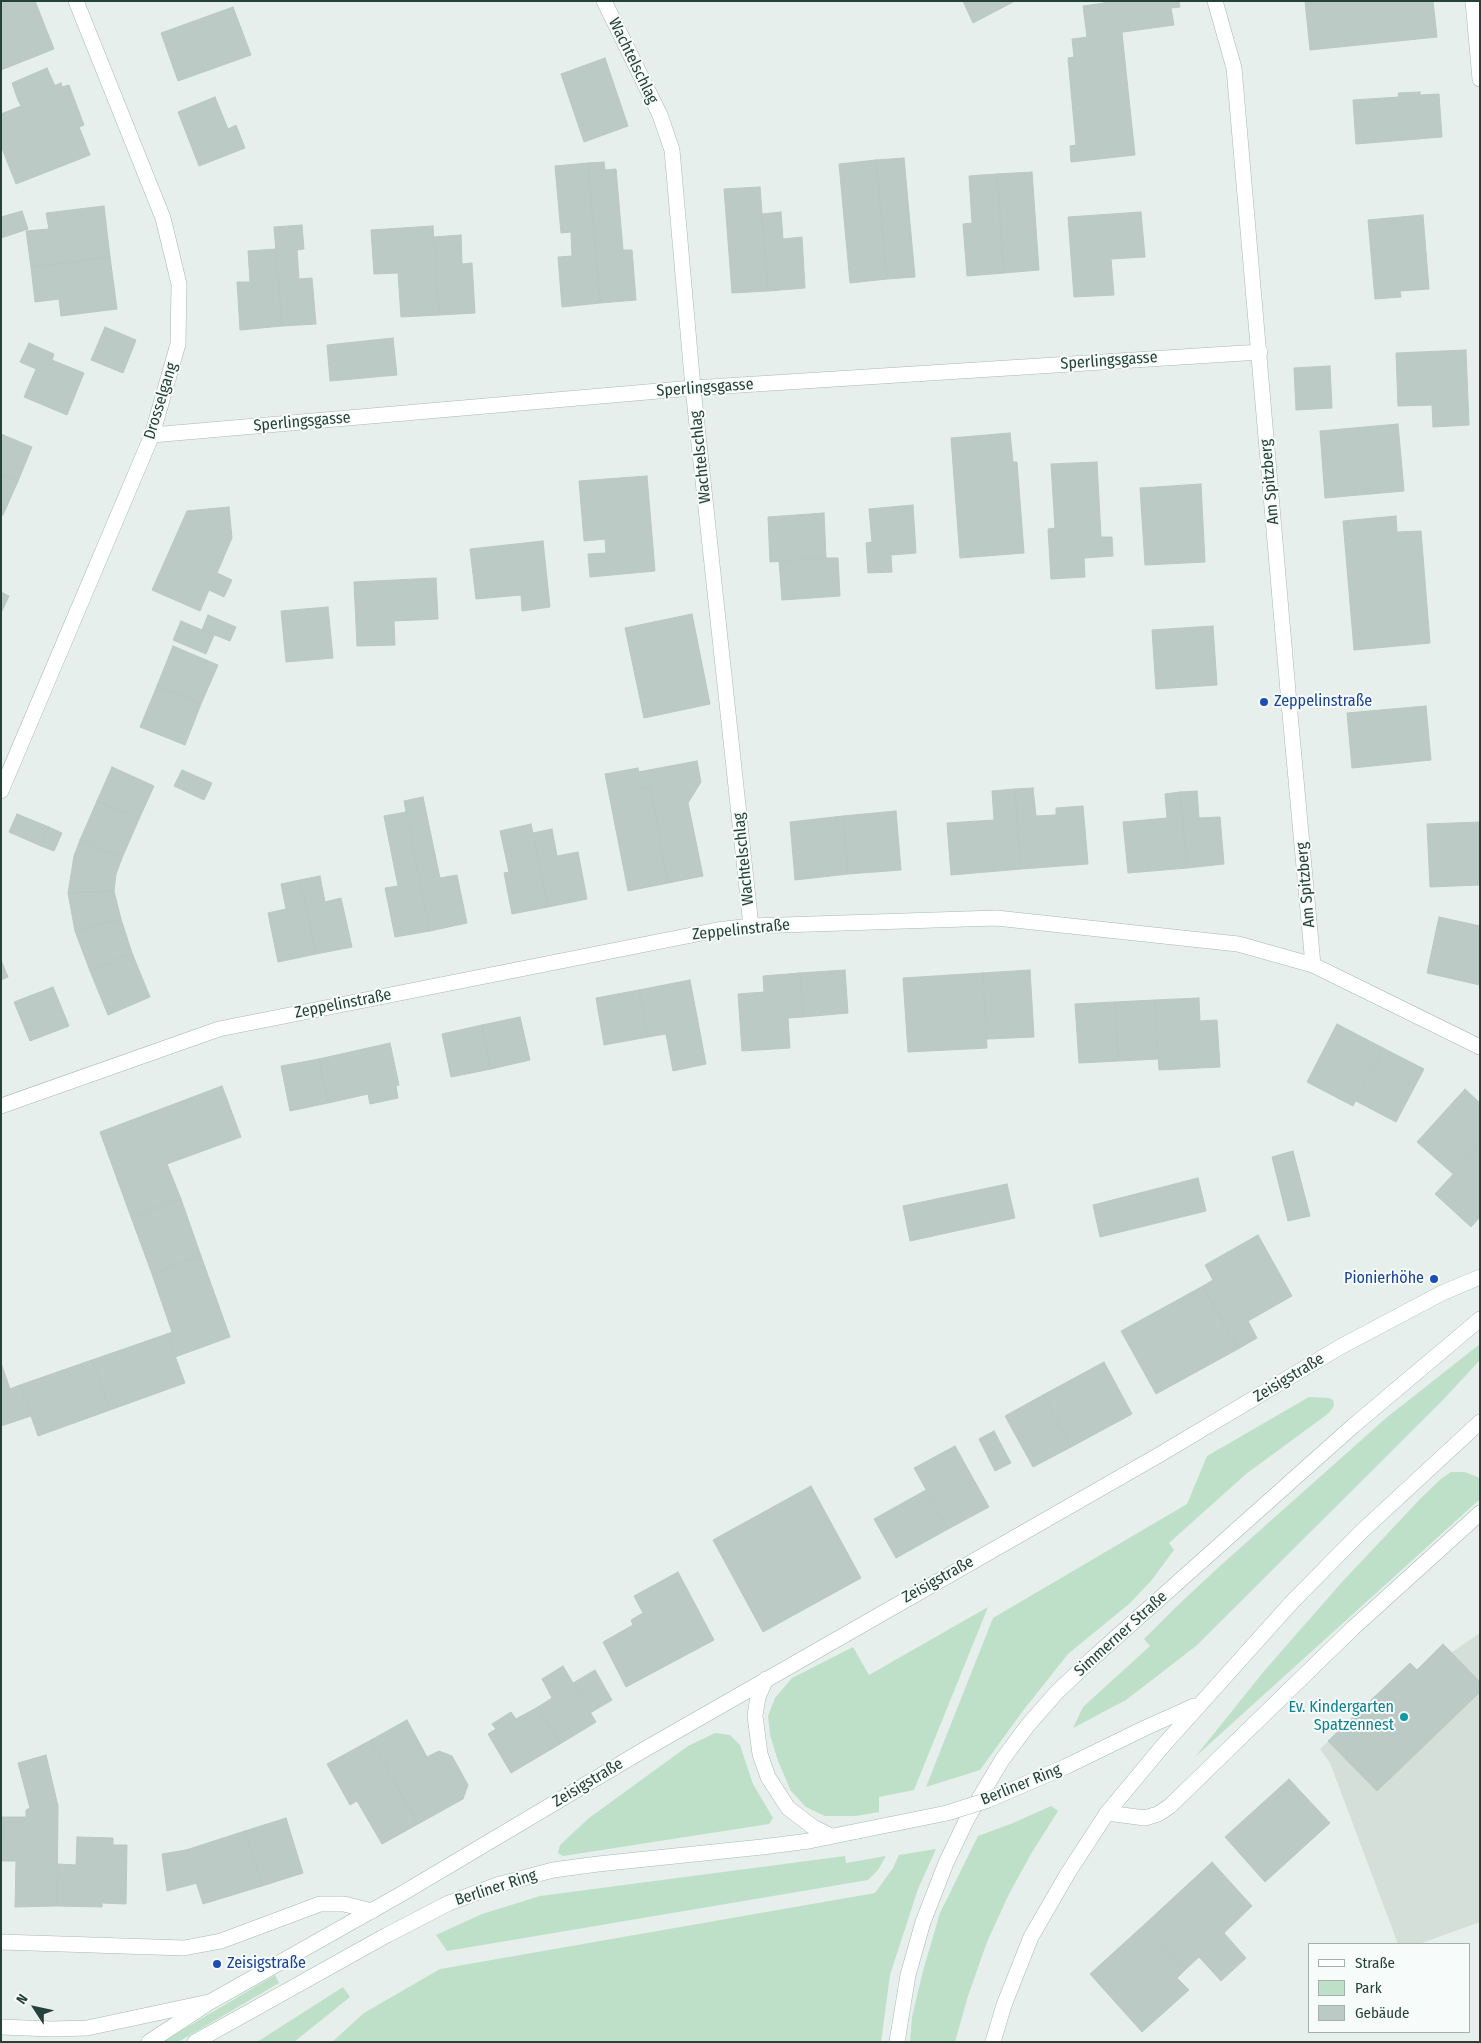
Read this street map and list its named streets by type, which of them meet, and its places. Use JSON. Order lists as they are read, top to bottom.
{
  "streets": {
    "street": [
      "Wachtelschlag",
      "Sperlingsgasse",
      "Drosselgang",
      "Am Spitzberg",
      "Zeppelinstraße",
      "Zeisigstraße",
      "Simmerner Straße",
      "Berliner Ring"
    ]
  },
  "crossings": [
    ["Wachtelschlag", "Sperlingsgasse"],
    ["Wachtelschlag", "Zeppelinstraße"],
    ["Sperlingsgasse", "Drosselgang"],
    ["Sperlingsgasse", "Am Spitzberg"],
    ["Am Spitzberg", "Zeppelinstraße"]
  ],
  "places": [
    "Zeppelinstraße",
    "Pionierhöhe",
    "Ev. Kindergarten Spatzennest",
    "Zeisigstraße"
  ],
  "legend": ["Straße", "Park", "Gebäude"],
  "north": "top left"
}
